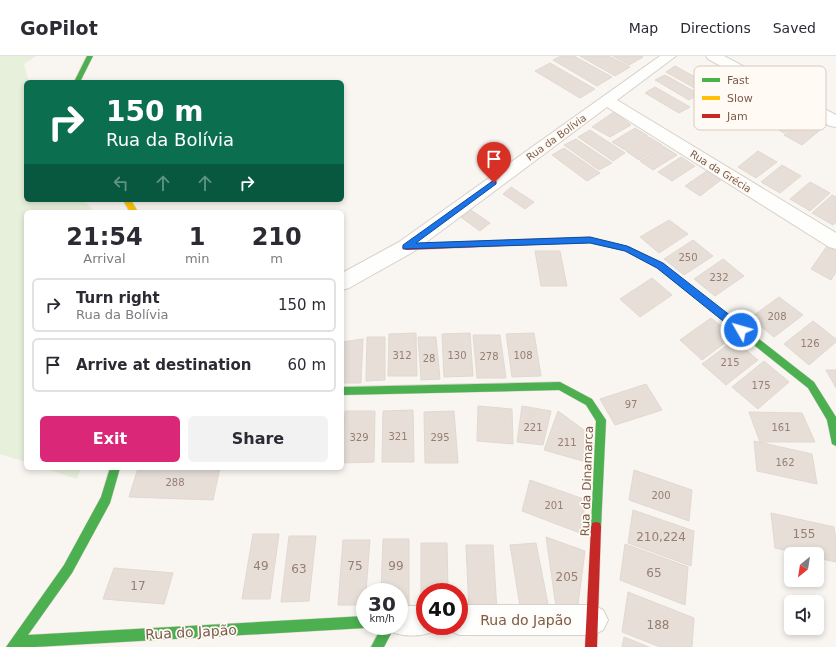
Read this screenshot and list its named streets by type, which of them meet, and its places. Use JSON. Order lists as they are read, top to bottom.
{
  "streets": {
    "street": [
      "Rua da Bolívia",
      "Rua da Grécia",
      "Rua da Dinamarca",
      "Rua do Japão"
    ]
  },
  "crossings": [
    ["Rua da Bolívia", "Rua da Grécia"],
    ["Rua da Dinamarca", "Rua do Japão"]
  ],
  "house_numbers": [
    "250",
    "232",
    "208",
    "126",
    "312",
    "130",
    "108",
    "278",
    "28",
    "215",
    "175",
    "97",
    "221",
    "161",
    "321",
    "329",
    "295",
    "211",
    "162",
    "288",
    "200",
    "201",
    "155",
    "210,224",
    "49",
    "75",
    "99",
    "63",
    "65",
    "205",
    "17",
    "188"
  ],
  "legend": ["Fast", "Slow", "Jam"],
  "north": "bottom left",
  "page": {
    "header": "GoPilot",
    "nav": ["Map", "Directions", "Saved"],
    "turn": ["150 m", "Rua da Bolívia"],
    "eta": [
      "21:54",
      "Arrival",
      "1",
      "min",
      "210",
      "m"
    ],
    "list": [
      {
        "name": "Turn right",
        "note": "Rua da Bolívia",
        "value": "150 m"
      },
      {
        "name": "Arrive at destination",
        "value": "60 m"
      }
    ],
    "buttons": ["Exit", "Share"],
    "speed": "30 km/h",
    "limit": "40"
  }
}
